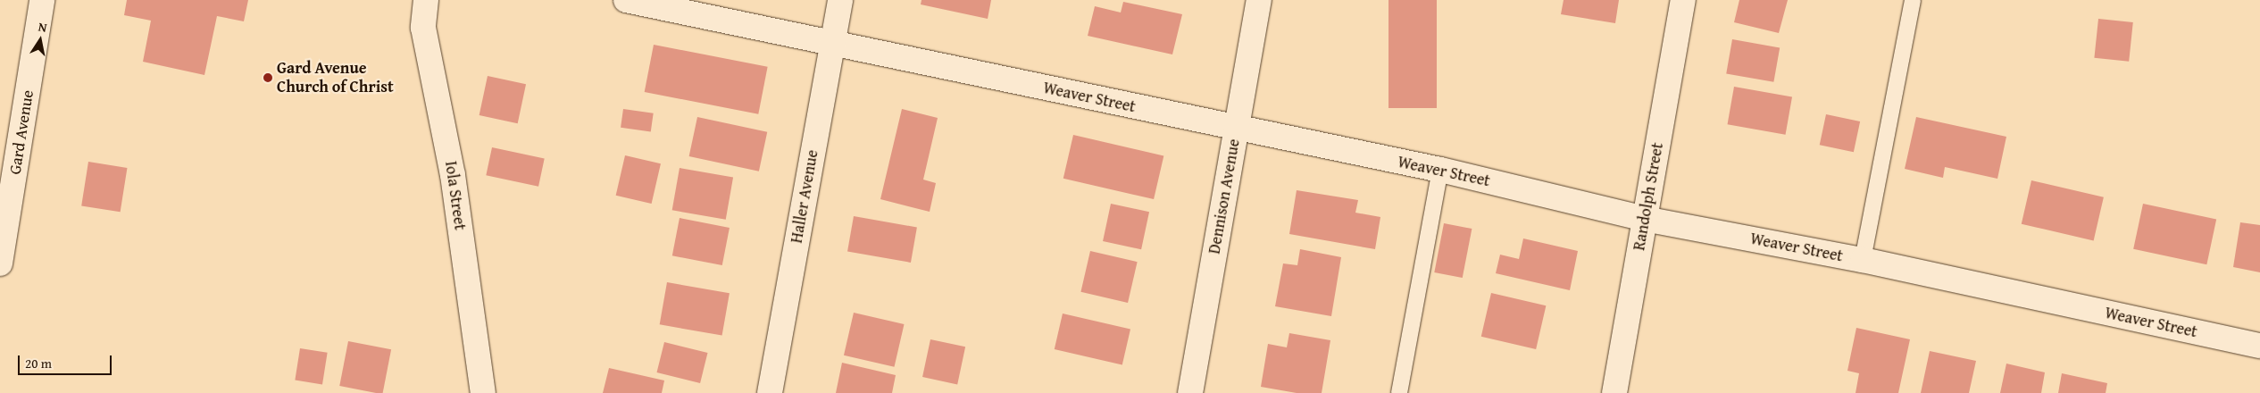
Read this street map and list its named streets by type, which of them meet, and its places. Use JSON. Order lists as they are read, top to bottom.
{
  "streets": {
    "street": [
      "Weaver Street",
      "Gard Avenue",
      "Iola Street",
      "Haller Avenue",
      "Dennison Avenue",
      "Randolph Street"
    ]
  },
  "crossings": [
    ["Weaver Street", "Haller Avenue"],
    ["Weaver Street", "Dennison Avenue"],
    ["Weaver Street", "Randolph Street"]
  ],
  "places": ["Gard Avenue Church of Christ"],
  "scale_bar": "20 m",
  "north": "top"
}
